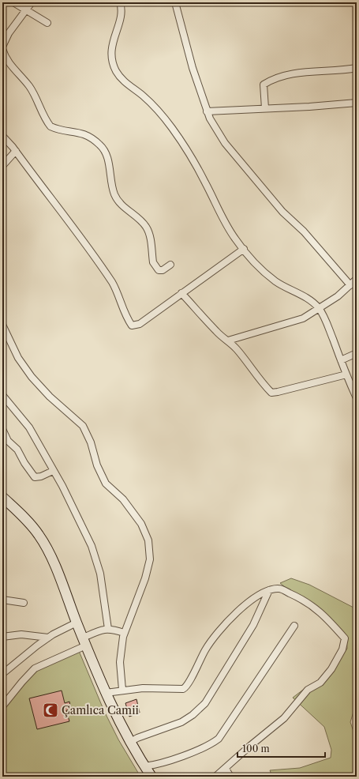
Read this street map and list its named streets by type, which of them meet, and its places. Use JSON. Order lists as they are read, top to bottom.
{
  "places": {
    "mosque": ["Çamlıca Camii"]
  },
  "scale_bar": "100 m"
}
